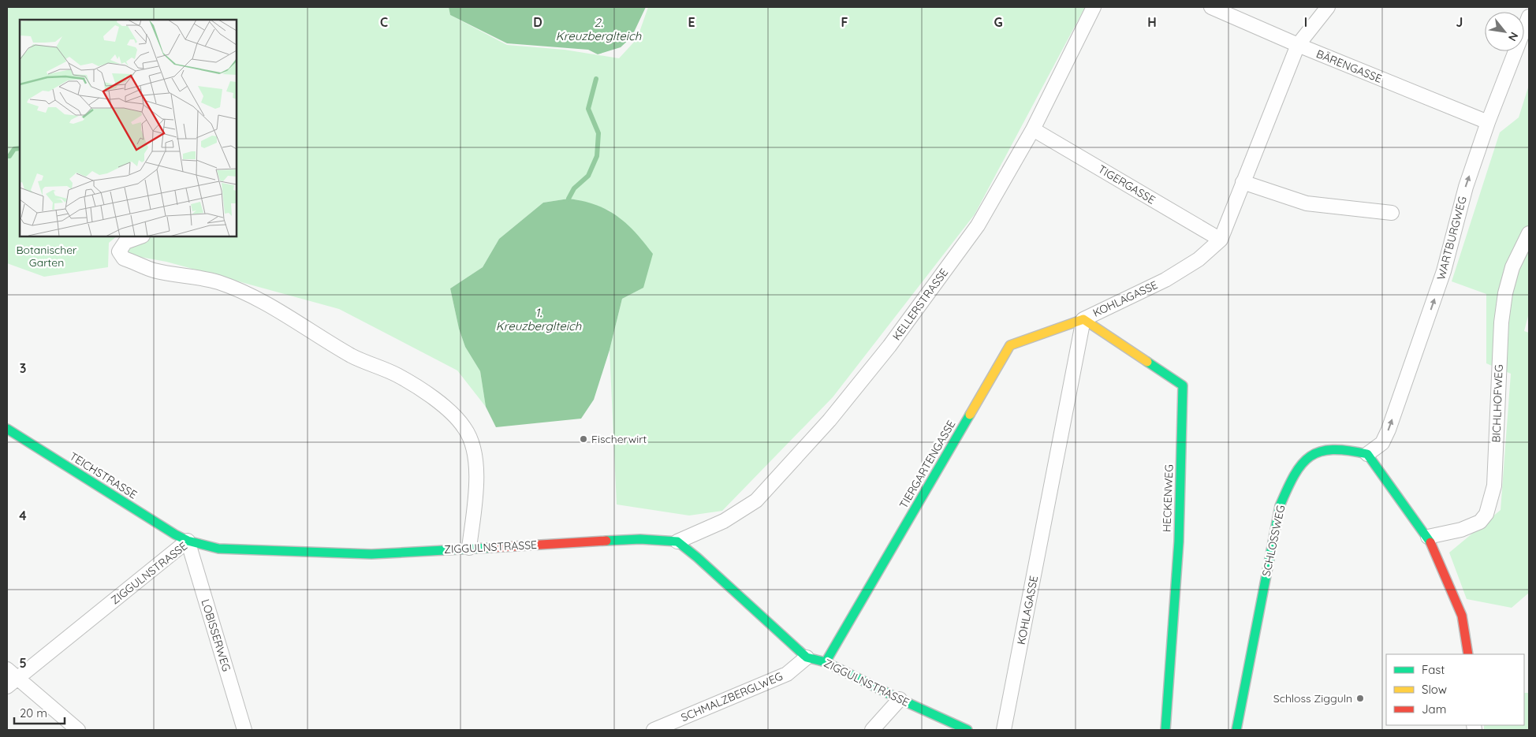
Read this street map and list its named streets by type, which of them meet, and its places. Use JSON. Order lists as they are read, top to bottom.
{
  "streets": {
    "street": [
      "BÄRENGASSE",
      "TIGERGASSE",
      "WARTBURGWEG",
      "KOHLAGASSE",
      "KELLERSTRASSE",
      "BICHLHOFWEG",
      "TIERGARTENGASSE",
      "TEICHSTRASSE",
      "HECKENWEG",
      "SCHLOSSWEG",
      "ZIGGULNSTRASSE",
      "LOBISSERWEG",
      "SCHMALZBERGLWEG"
    ]
  },
  "crossings": [
    ["BÄRENGASSE", "WARTBURGWEG"],
    ["BÄRENGASSE", "KOHLAGASSE"],
    ["TIGERGASSE", "KOHLAGASSE"],
    ["TIGERGASSE", "KELLERSTRASSE"],
    ["WARTBURGWEG", "SCHLOSSWEG"],
    ["KOHLAGASSE", "TIERGARTENGASSE"],
    ["KOHLAGASSE", "HECKENWEG"],
    ["KELLERSTRASSE", "ZIGGULNSTRASSE"],
    ["TIERGARTENGASSE", "HECKENWEG"],
    ["TIERGARTENGASSE", "ZIGGULNSTRASSE"],
    ["TEICHSTRASSE", "ZIGGULNSTRASSE"],
    ["TEICHSTRASSE", "LOBISSERWEG"],
    ["ZIGGULNSTRASSE", "LOBISSERWEG"],
    ["ZIGGULNSTRASSE", "SCHMALZBERGLWEG"]
  ],
  "one_way": ["WARTBURGWEG"],
  "water": ["2. Kreuzberglteich", "1. Kreuzberglteich"],
  "parks": ["Botanischer Garten"],
  "places": ["Fischerwirt", "Schloss Zigguln"],
  "legend": ["Fast", "Slow", "Jam"],
  "scale_bar": "20 m",
  "north": "bottom right",
  "grid": {
    "columns": [
      "C",
      "D",
      "E",
      "F",
      "G",
      "H",
      "I",
      "J"
    ],
    "rows": ["3", "4", "5"]
  }
}
